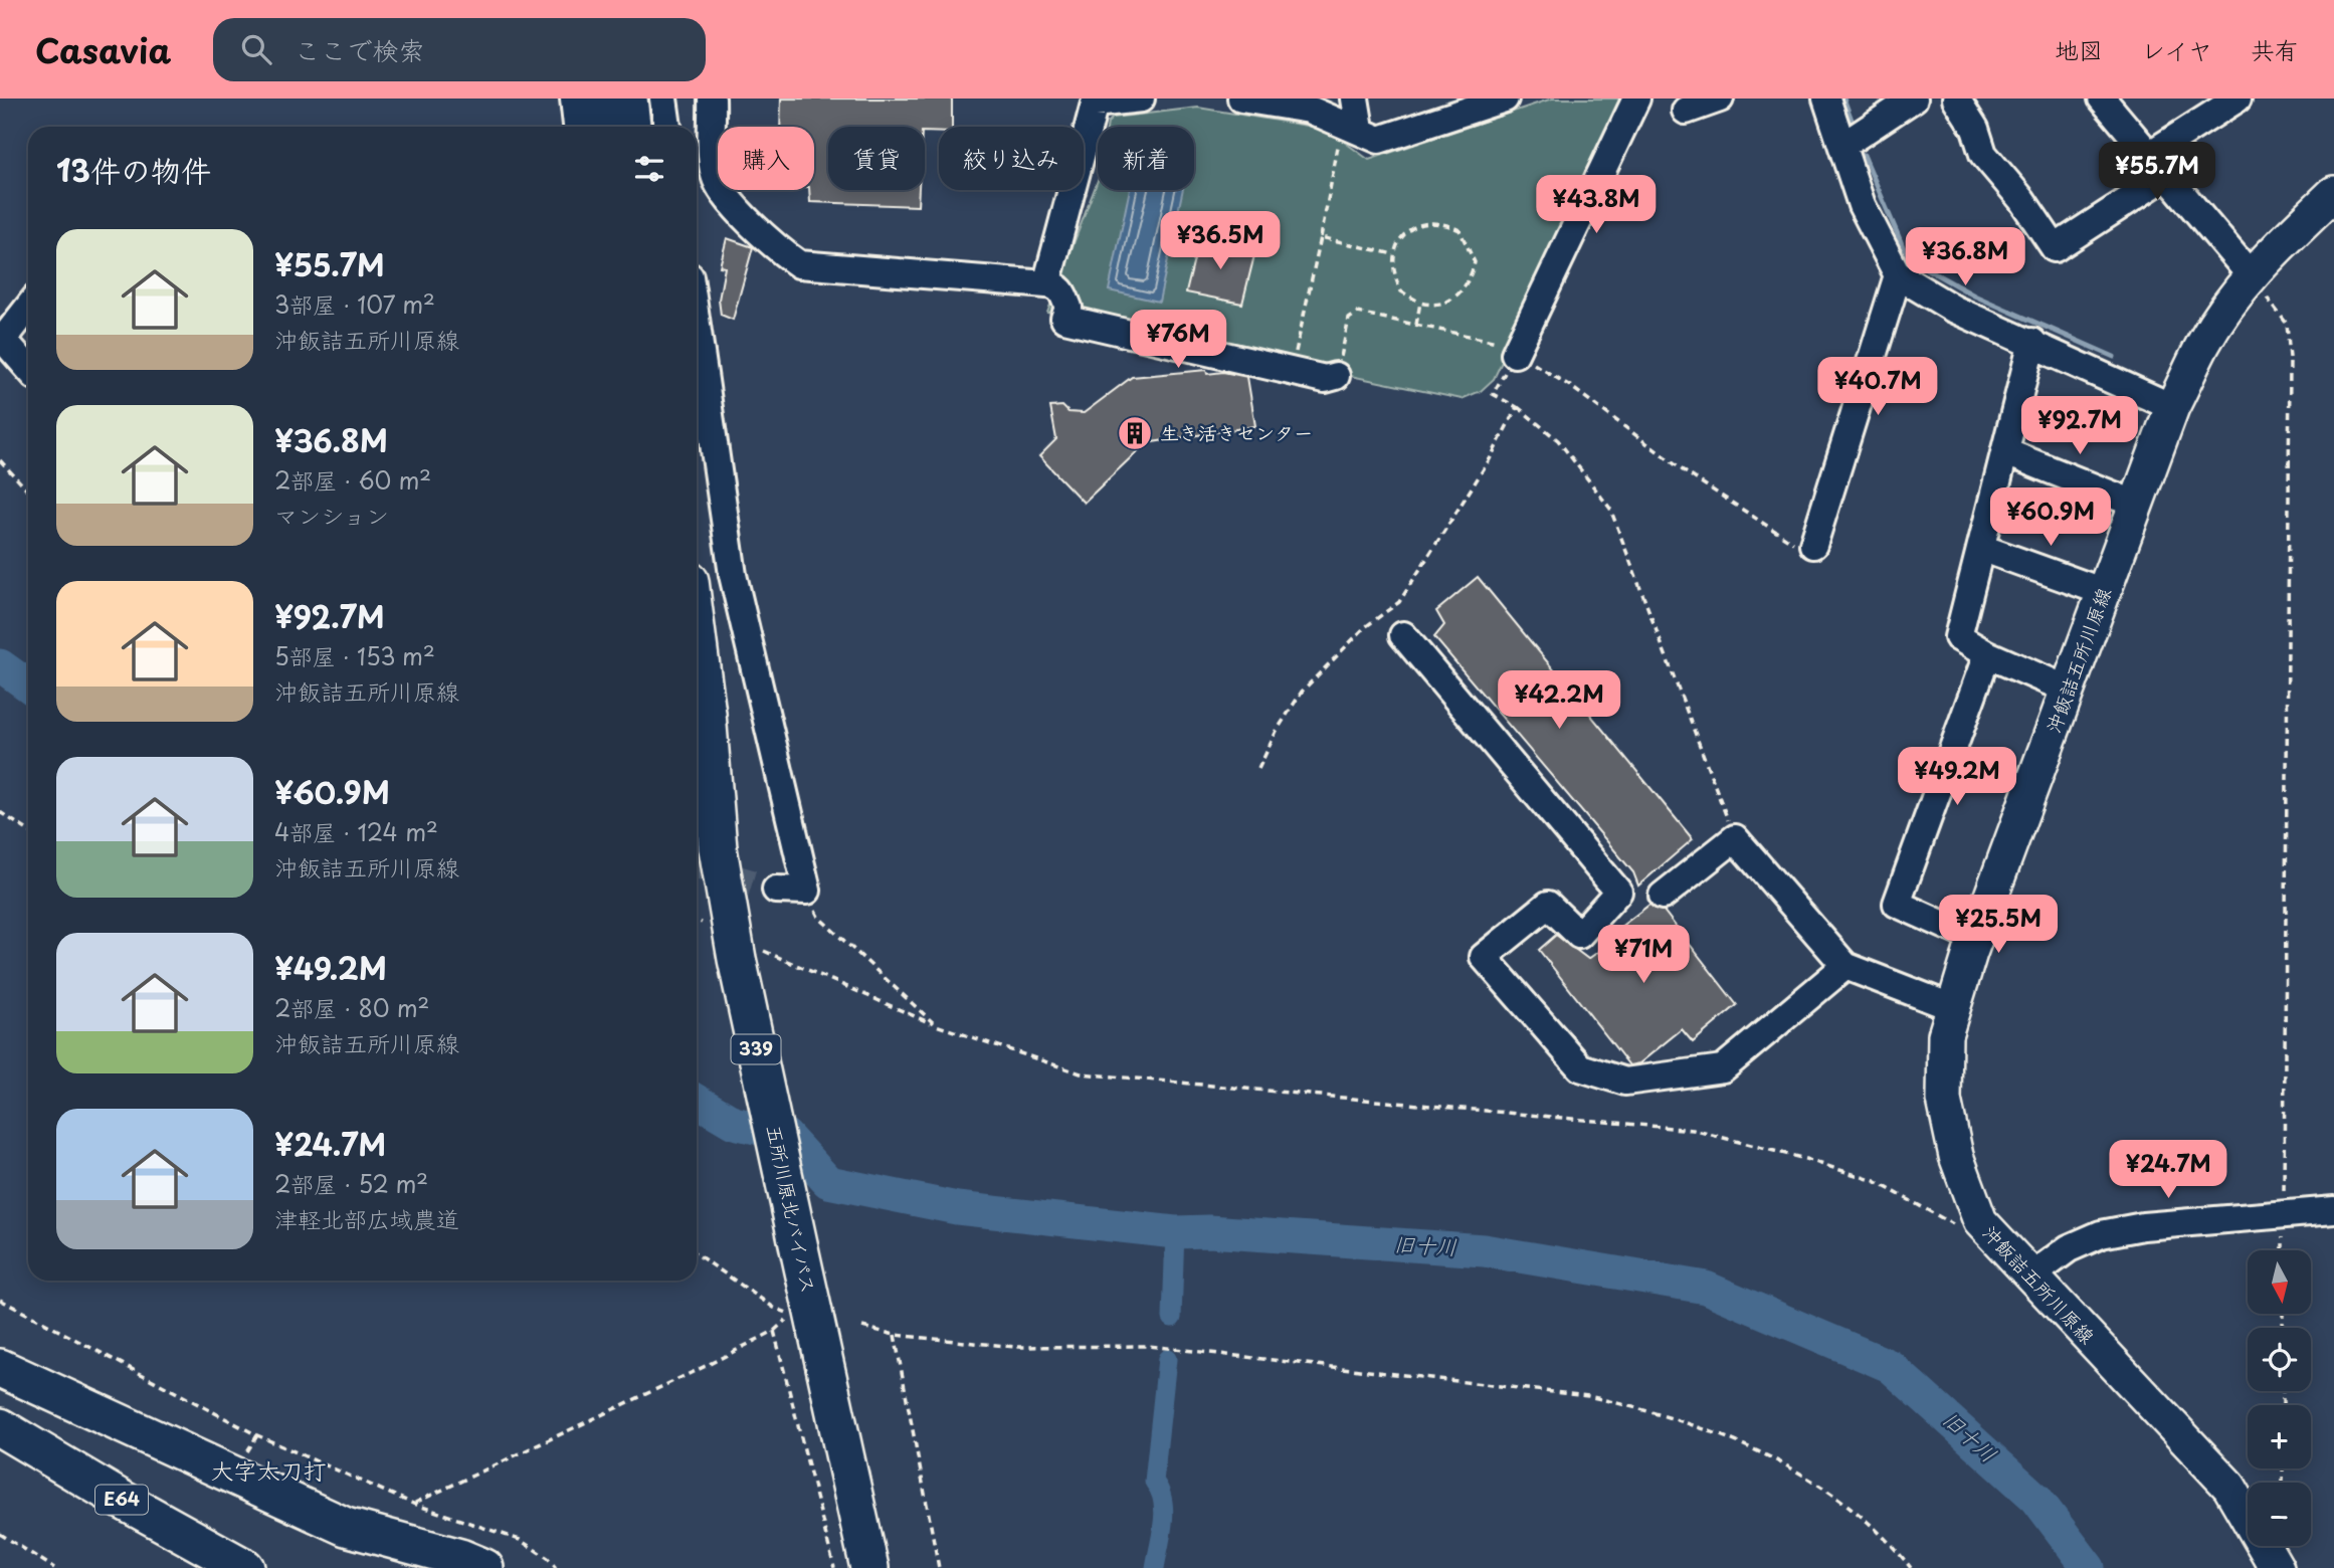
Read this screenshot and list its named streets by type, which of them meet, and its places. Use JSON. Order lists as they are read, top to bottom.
{
  "streets": {
    "highway": ["339", "五所川原北バイパス", "E64"],
    "main road": ["沖飯詰五所川原線"]
  },
  "districts": ["大字太刀打"],
  "water": ["旧十川"],
  "places": {
    "building": ["生き活きセンター"]
  },
  "north": "bottom",
  "page": {
    "header": "Casavia",
    "search": "ここで検索",
    "nav": ["地図", "レイヤ", "共有"],
    "chip": [
      "購入",
      "賃貸",
      "絞り込み",
      "新着"
    ],
    "heading": "13件の物件",
    "price": [
      "¥55.7M",
      "¥43.8M",
      "¥36.5M",
      "¥36.8M",
      "¥76M",
      "¥40.7M",
      "¥92.7M",
      "¥60.9M",
      "¥42.2M",
      "¥49.2M",
      "¥25.5M",
      "¥71M",
      "¥24.7M"
    ],
    "list": [
      {
        "name": "¥55.7M",
        "note": "3部屋 · 107 m² · 沖飯詰五所川原線"
      },
      {
        "name": "¥36.8M",
        "note": "2部屋 · 60 m² · マンション"
      },
      {
        "name": "¥92.7M",
        "note": "5部屋 · 153 m² · 沖飯詰五所川原線"
      },
      {
        "name": "¥60.9M",
        "note": "4部屋 · 124 m² · 沖飯詰五所川原線"
      },
      {
        "name": "¥49.2M",
        "note": "2部屋 · 80 m² · 沖飯詰五所川原線"
      },
      {
        "name": "¥24.7M",
        "note": "2部屋 · 52 m² · 津軽北部広域農道"
      }
    ],
    "map_buttons": ["+", "−"]
  }
}
